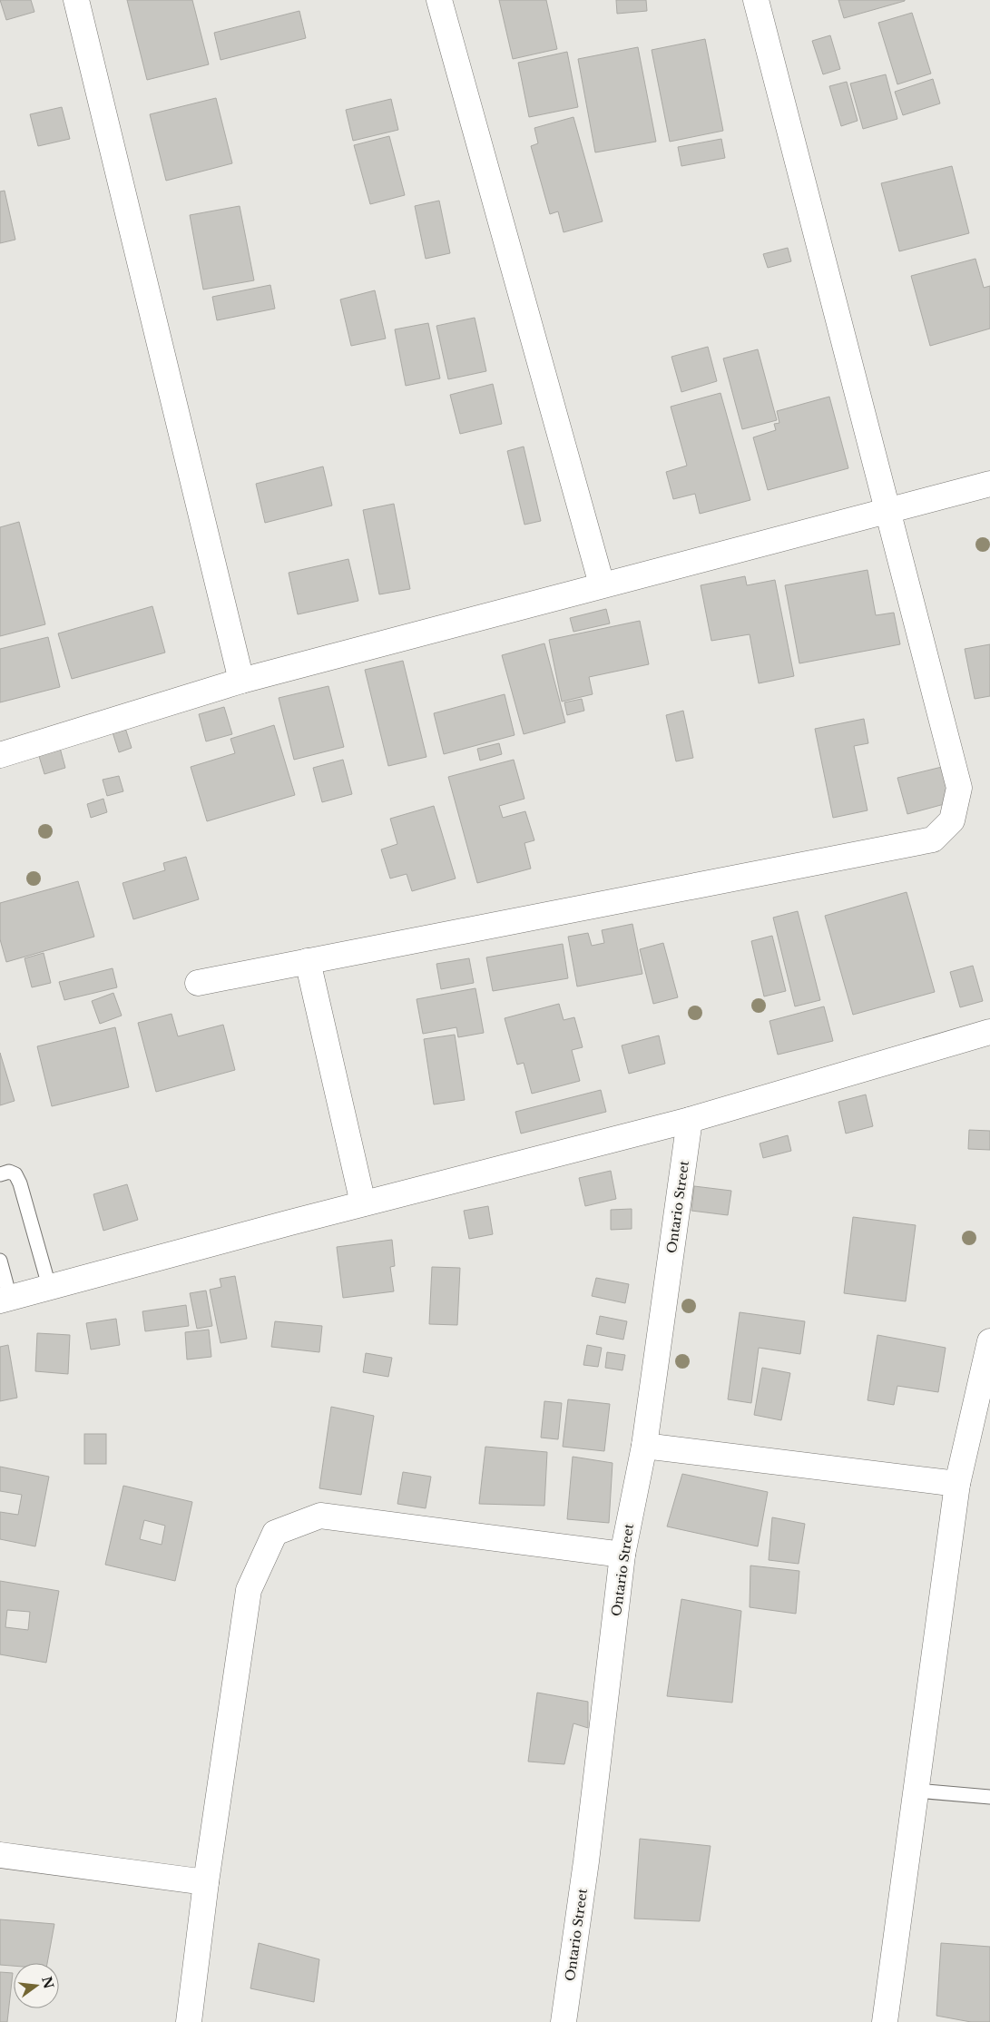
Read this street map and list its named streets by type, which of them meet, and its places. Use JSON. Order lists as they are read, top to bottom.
{
  "streets": {
    "street": ["Ontario Street"]
  },
  "north": "right"
}
